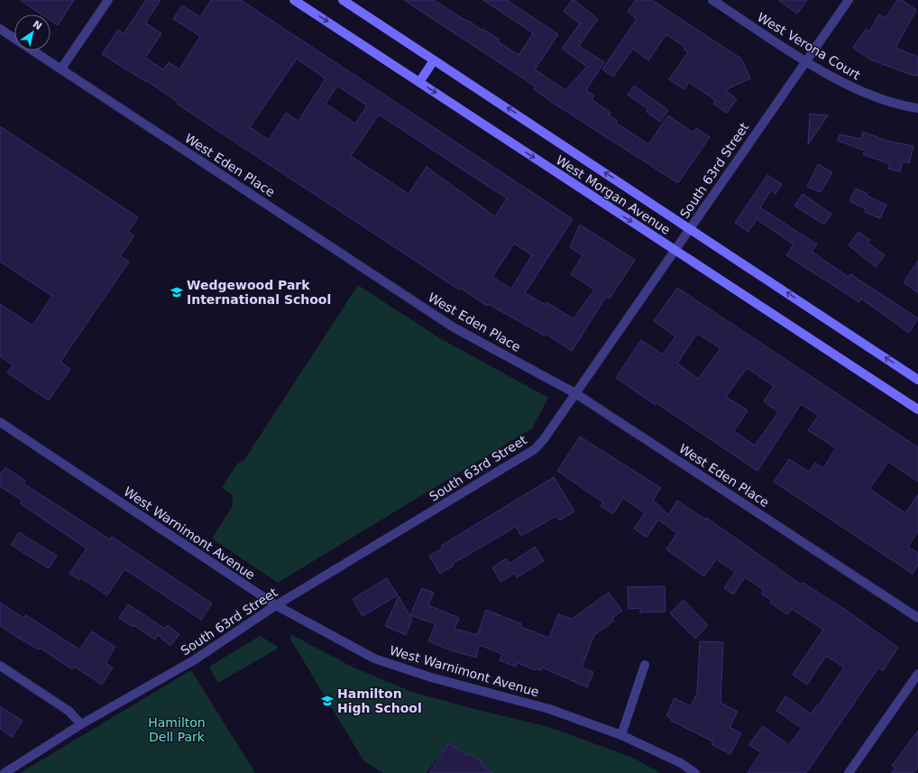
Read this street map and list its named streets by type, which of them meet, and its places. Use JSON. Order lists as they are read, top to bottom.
{
  "streets": {
    "street": [
      "West Verona Court",
      "West Eden Place",
      "South 63rd Street",
      "West Morgan Avenue",
      "West Warnimont Avenue"
    ]
  },
  "crossings": [
    ["West Verona Court", "South 63rd Street"],
    ["West Eden Place", "South 63rd Street"],
    ["South 63rd Street", "West Morgan Avenue"],
    ["South 63rd Street", "West Warnimont Avenue"]
  ],
  "parks": ["Hamilton Dell Park"],
  "places": {
    "school or university": ["Wedgewood Park International School", "Hamilton High School"]
  },
  "north": "top right"
}
